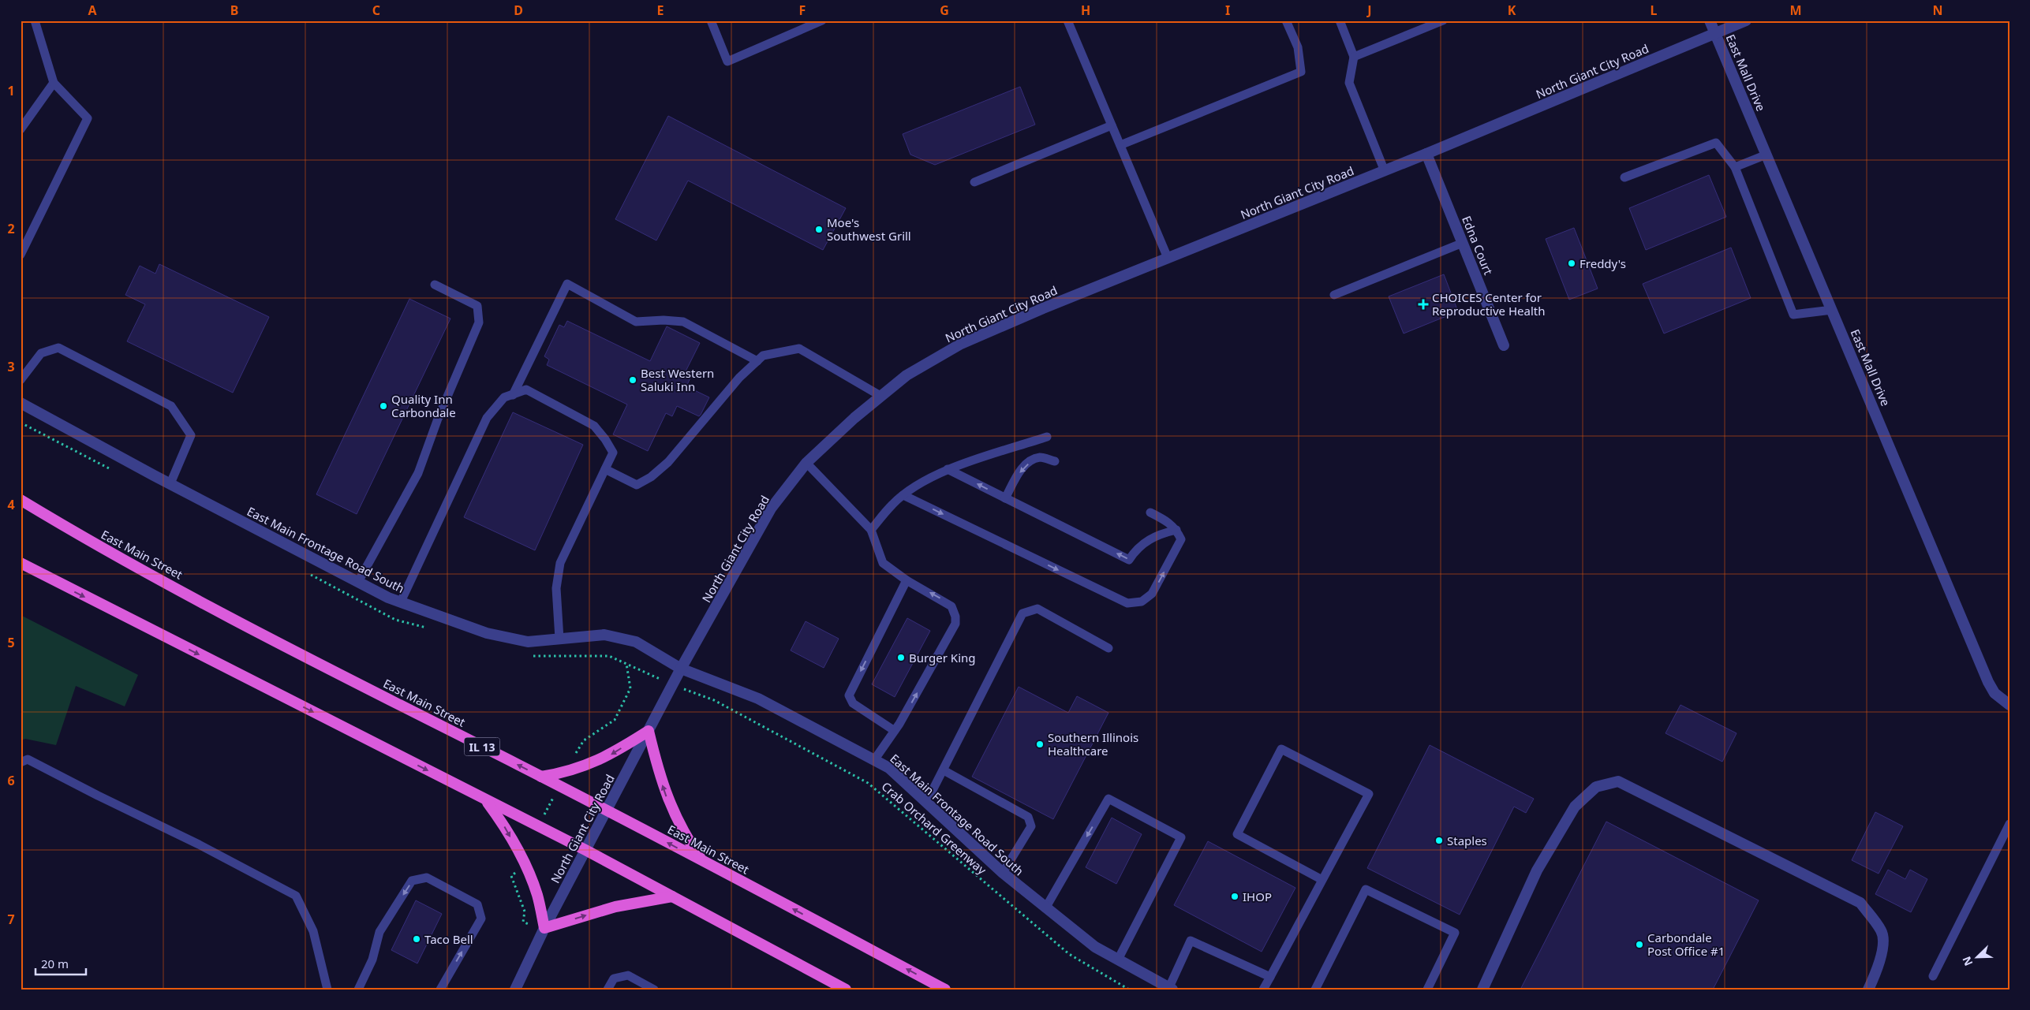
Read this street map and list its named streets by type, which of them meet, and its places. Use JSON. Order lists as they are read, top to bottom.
{
  "streets": {
    "highway": ["East Main Street", "IL 13"],
    "street": [
      "North Giant City Road",
      "East Mall Drive",
      "Edna Court",
      "East Main Frontage Road South"
    ],
    "path": ["Crab Orchard Greenway"]
  },
  "crossings": [
    ["North Giant City Road", "East Mall Drive"],
    ["North Giant City Road", "Edna Court"],
    ["North Giant City Road", "East Main Frontage Road South"],
    ["North Giant City Road", "East Main Street"]
  ],
  "places": {
    "other": [
      "Moe's Southwest Grill",
      "Freddy's",
      "Best Western Saluki Inn",
      "Quality Inn Carbondale",
      "Burger King",
      "Southern Illinois Healthcare",
      "Staples",
      "IHOP",
      "Taco Bell",
      "Carbondale Post Office #1"
    ],
    "health": ["CHOICES Center for Reproductive Health"]
  },
  "scale_bar": "20 m",
  "north": "bottom left",
  "grid": {
    "columns": [
      "A",
      "B",
      "C",
      "D",
      "E",
      "F",
      "G",
      "H",
      "I",
      "J",
      "K",
      "L",
      "M",
      "N"
    ],
    "rows": [
      "1",
      "2",
      "3",
      "4",
      "5",
      "6",
      "7"
    ]
  }
}
